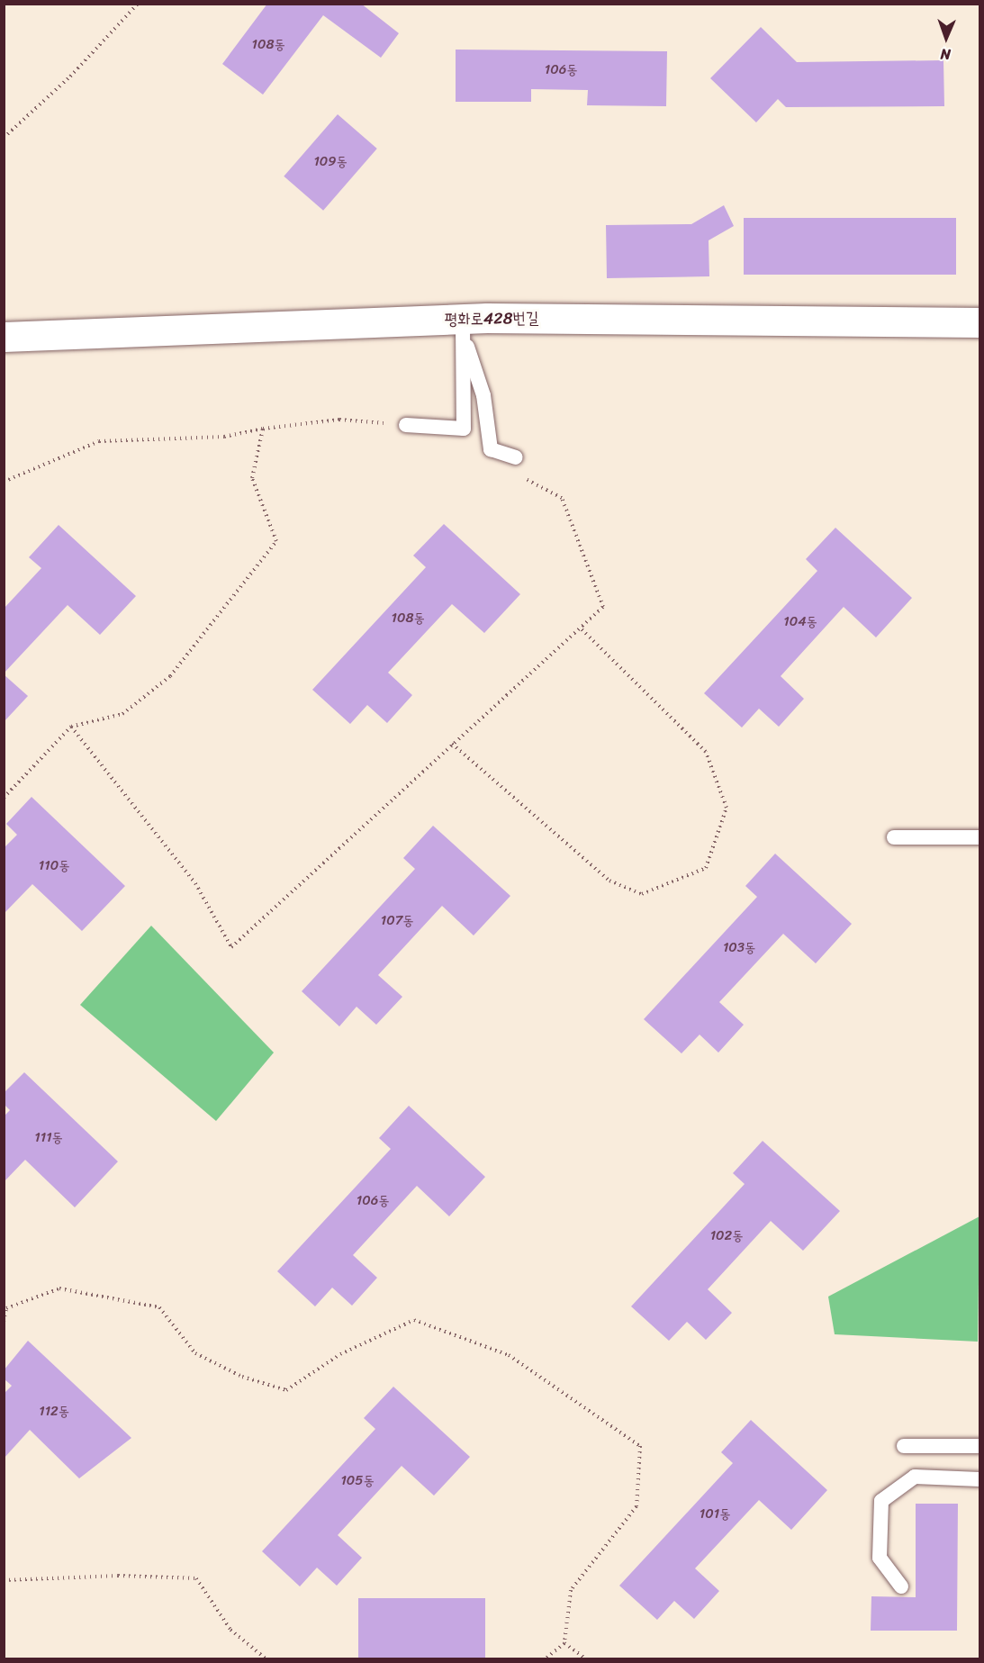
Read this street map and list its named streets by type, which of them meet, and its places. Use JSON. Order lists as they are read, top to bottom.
{
  "streets": {
    "street": ["평화로428번길"]
  },
  "house_numbers": [
    "108동",
    "106동",
    "109동",
    "108동",
    "104동",
    "110동",
    "107동",
    "103동",
    "111동",
    "106동",
    "102동",
    "112동",
    "105동",
    "101동"
  ],
  "north": "bottom"
}
